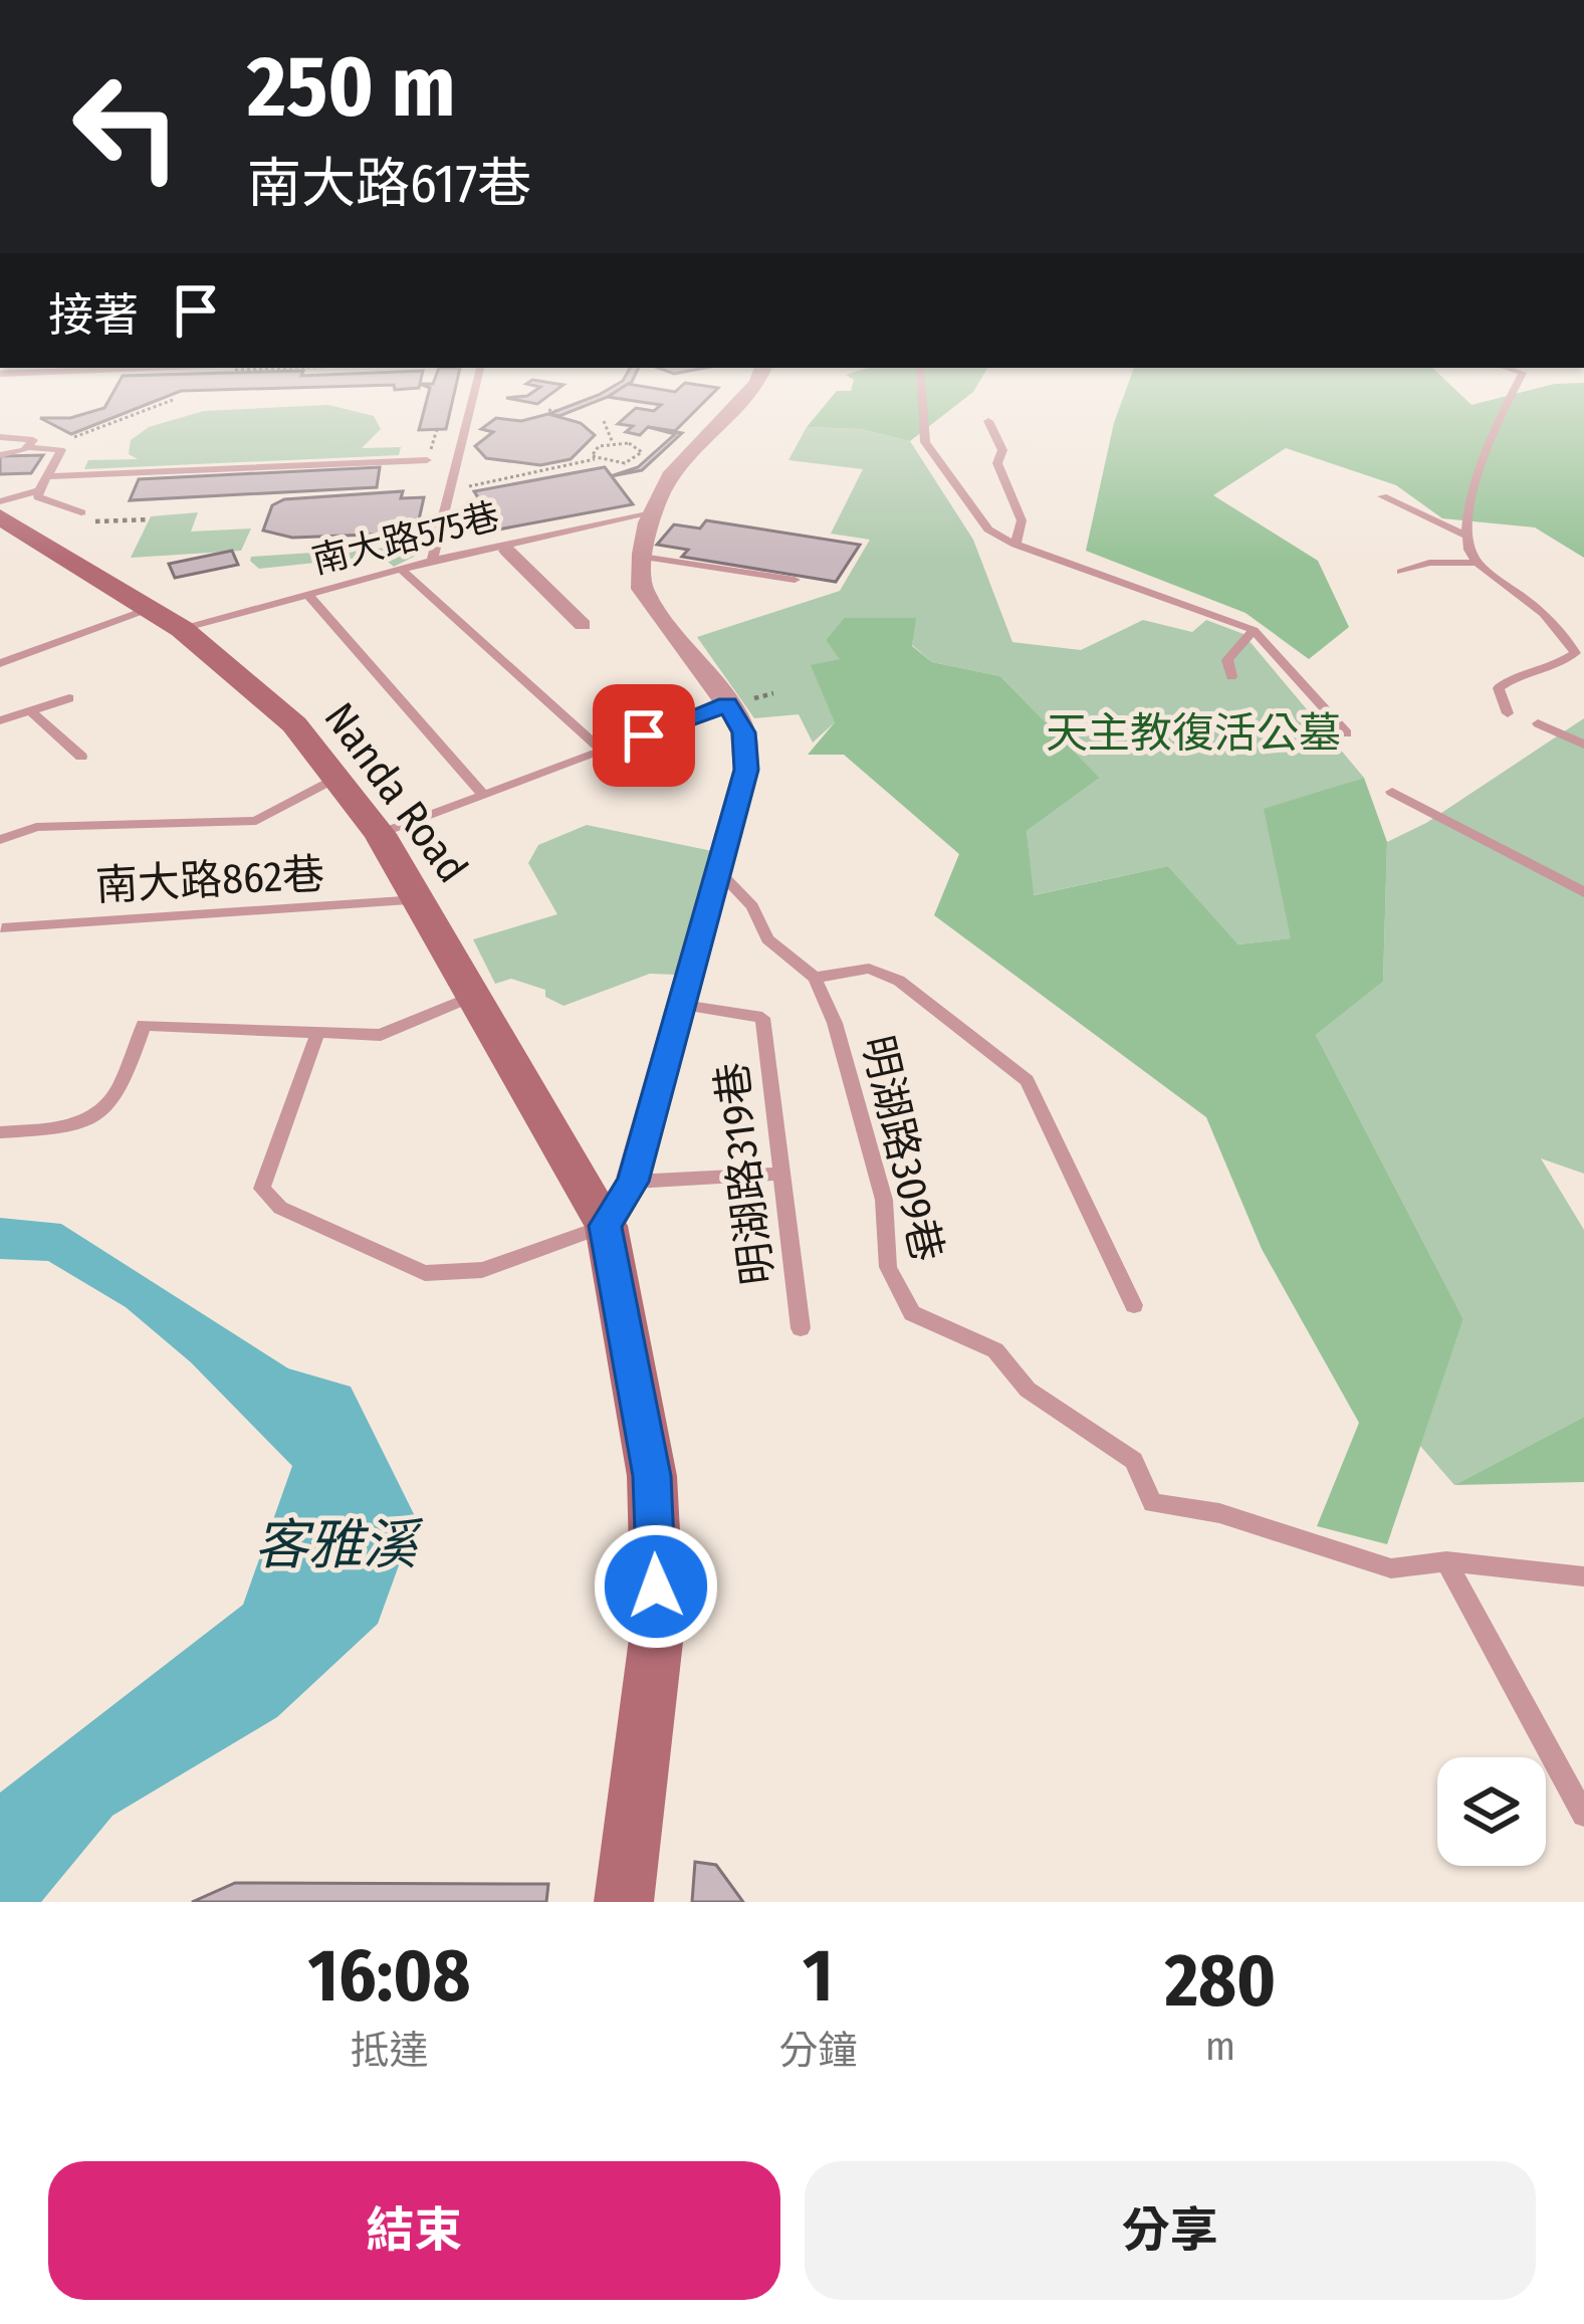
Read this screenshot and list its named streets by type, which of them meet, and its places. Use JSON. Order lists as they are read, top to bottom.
{
  "streets": {
    "main road": ["Nanda Road"],
    "lane": [
      "南大路575巷",
      "南大路862巷",
      "明湖路309巷",
      "明湖路319巷"
    ]
  },
  "crossings": [
    ["南大路575巷", "Nanda Road"],
    ["Nanda Road", "南大路862巷"]
  ],
  "water": ["客雅溪"],
  "parks": ["天主教復活公墓"],
  "page": {
    "turn": ["250 m", "南大路617巷"],
    "then": "接著",
    "eta": [
      "16:08",
      "抵達",
      "1",
      "分鐘",
      "280",
      "m"
    ],
    "buttons": ["結束", "分享"]
  }
}
